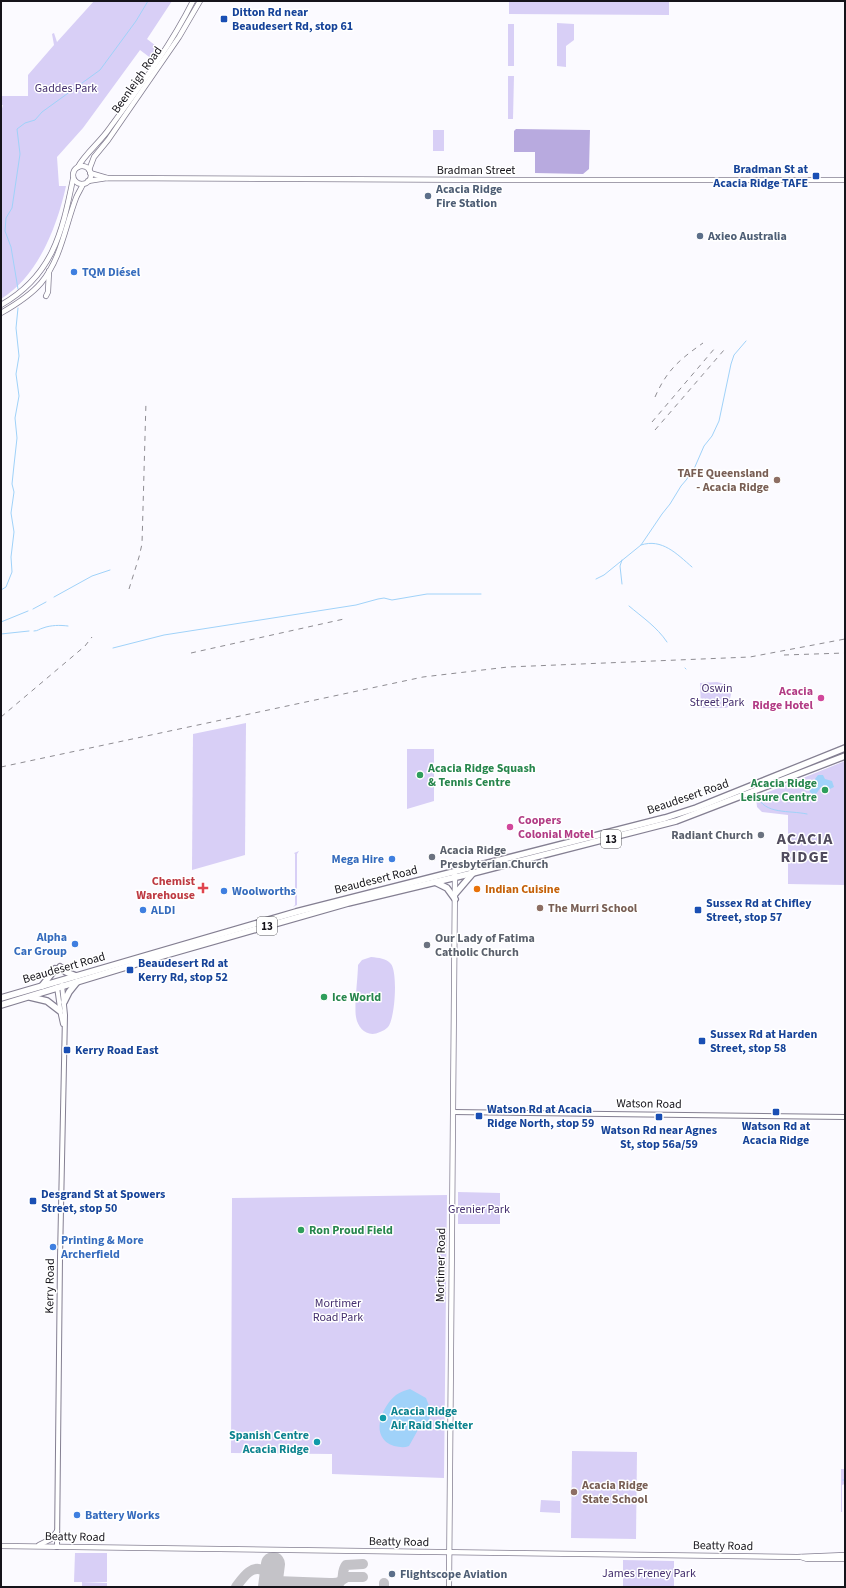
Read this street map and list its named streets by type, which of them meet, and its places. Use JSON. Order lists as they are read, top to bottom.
{
  "streets": {
    "highway": ["Beaudesert Road", "13"],
    "main road": [
      "Beenleigh Road",
      "Bradman Street",
      "Mortimer Road",
      "Beatty Road"
    ],
    "street": ["Watson Road", "Kerry Road"]
  },
  "crossings": [
    ["Beenleigh Road", "Bradman Street"],
    ["Beaudesert Road", "Mortimer Road"],
    ["Beaudesert Road", "Kerry Road"],
    ["Watson Road", "Mortimer Road"],
    ["Mortimer Road", "Beatty Road"],
    ["Kerry Road", "Beatty Road"]
  ],
  "districts": ["ACACIA RIDGE"],
  "parks": [
    "Gaddes Park",
    "Oswin Street Park",
    "Grenier Park",
    "Mortimer Road Park",
    "James Freney Park"
  ],
  "places": {
    "transit": [
      "Ditton Rd near Beaudesert Rd, stop 61",
      "Bradman St at Acacia Ridge TAFE",
      "Sussex Rd at Chifley Street, stop 57",
      "Beaudesert Rd at Kerry Rd, stop 52",
      "Sussex Rd at Harden Street, stop 58",
      "Kerry Road East",
      "Watson Rd at Acacia Ridge",
      "Watson Rd at Acacia Ridge North, stop 59",
      "Watson Rd near Agnes St, stop 56a/59",
      "Desgrand St at Spowers Street, stop 50"
    ],
    "other": [
      "Acacia Ridge Fire Station",
      "Axieo Australia",
      "TQM Diésel",
      "TAFE Queensland - Acacia Ridge",
      "Acacia Ridge Hotel",
      "Acacia Ridge Squash & Tennis Centre",
      "Acacia Ridge Leisure Centre",
      "Coopers Colonial Motel",
      "Radiant Church",
      "Acacia Ridge Presbyterian Church",
      "Mega Hire",
      "Indian Cuisine",
      "Woolworths",
      "The Murri School",
      "ALDI",
      "Alpha Car Group",
      "Our Lady of Fatima Catholic Church",
      "Ice World",
      "Ron Proud Field",
      "Printing & More Archerfield",
      "Acacia Ridge Air Raid Shelter",
      "Spanish Centre Acacia Ridge",
      "Acacia Ridge State School",
      "Battery Works",
      "Flightscope Aviation"
    ],
    "health": ["Chemist Warehouse"]
  }
}
